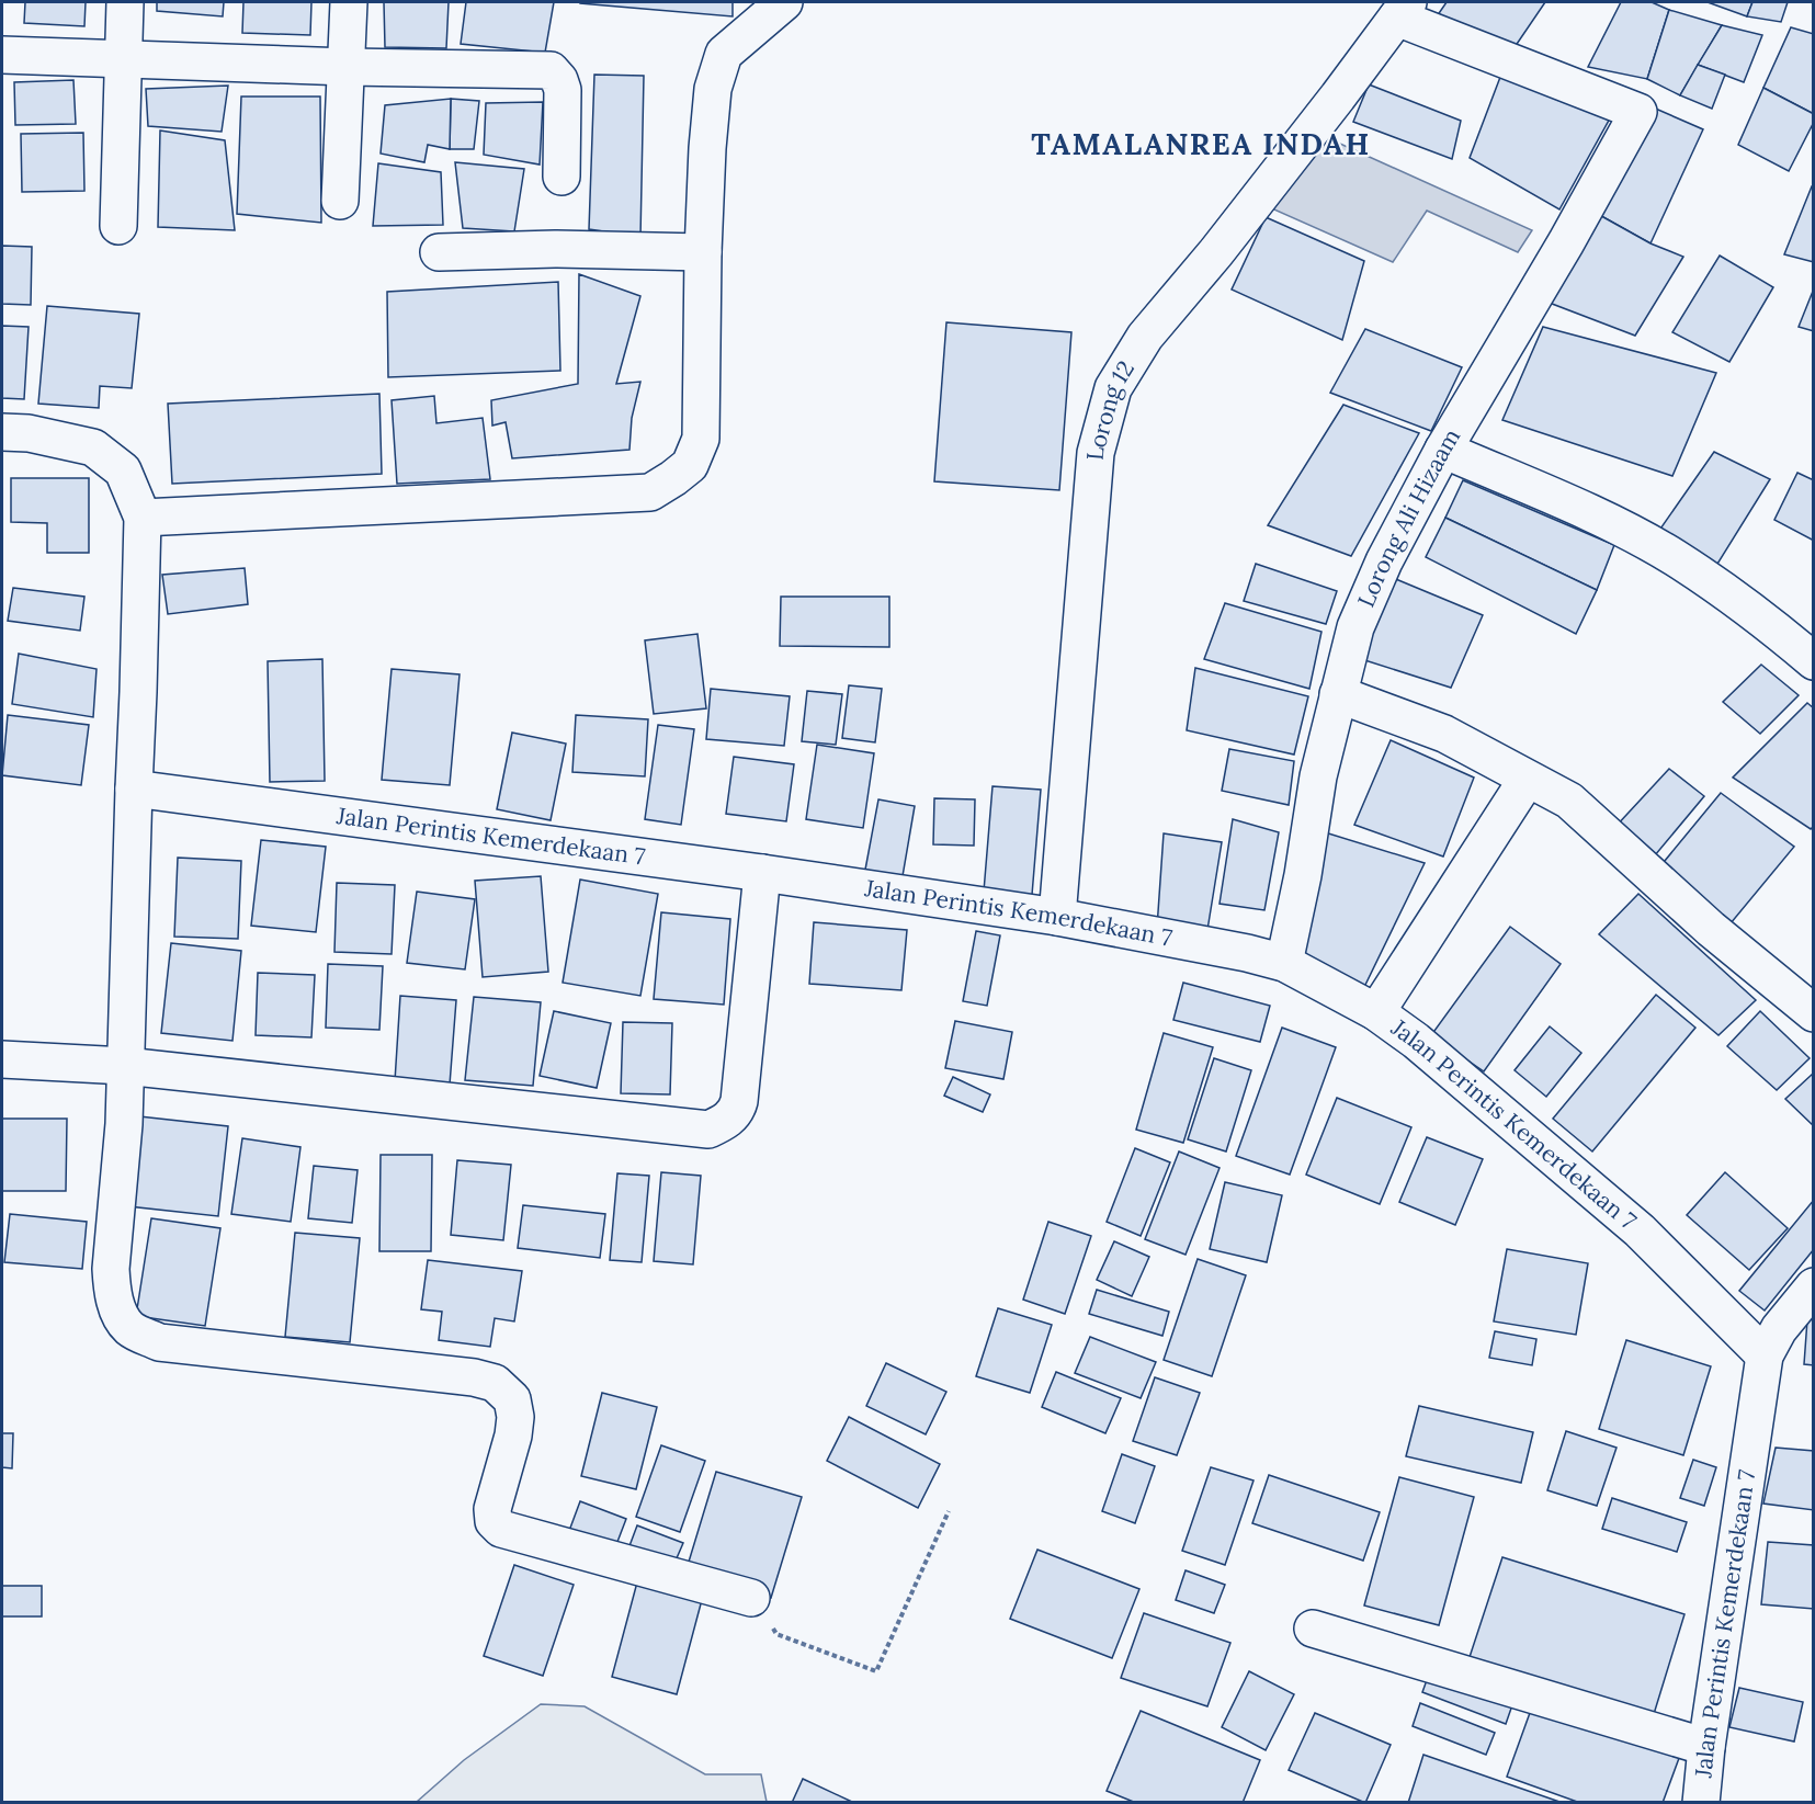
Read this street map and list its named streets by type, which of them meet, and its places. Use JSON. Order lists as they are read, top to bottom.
{
  "streets": {
    "street": ["Lorong 12", "Lorong Ali Hizaam", "Jalan Perintis Kemerdekaan 7"]
  },
  "crossings": [
    ["Lorong 12", "Lorong Ali Hizaam"],
    ["Lorong 12", "Jalan Perintis Kemerdekaan 7"],
    ["Lorong Ali Hizaam", "Jalan Perintis Kemerdekaan 7"]
  ],
  "districts": ["TAMALANREA INDAH"]
}
